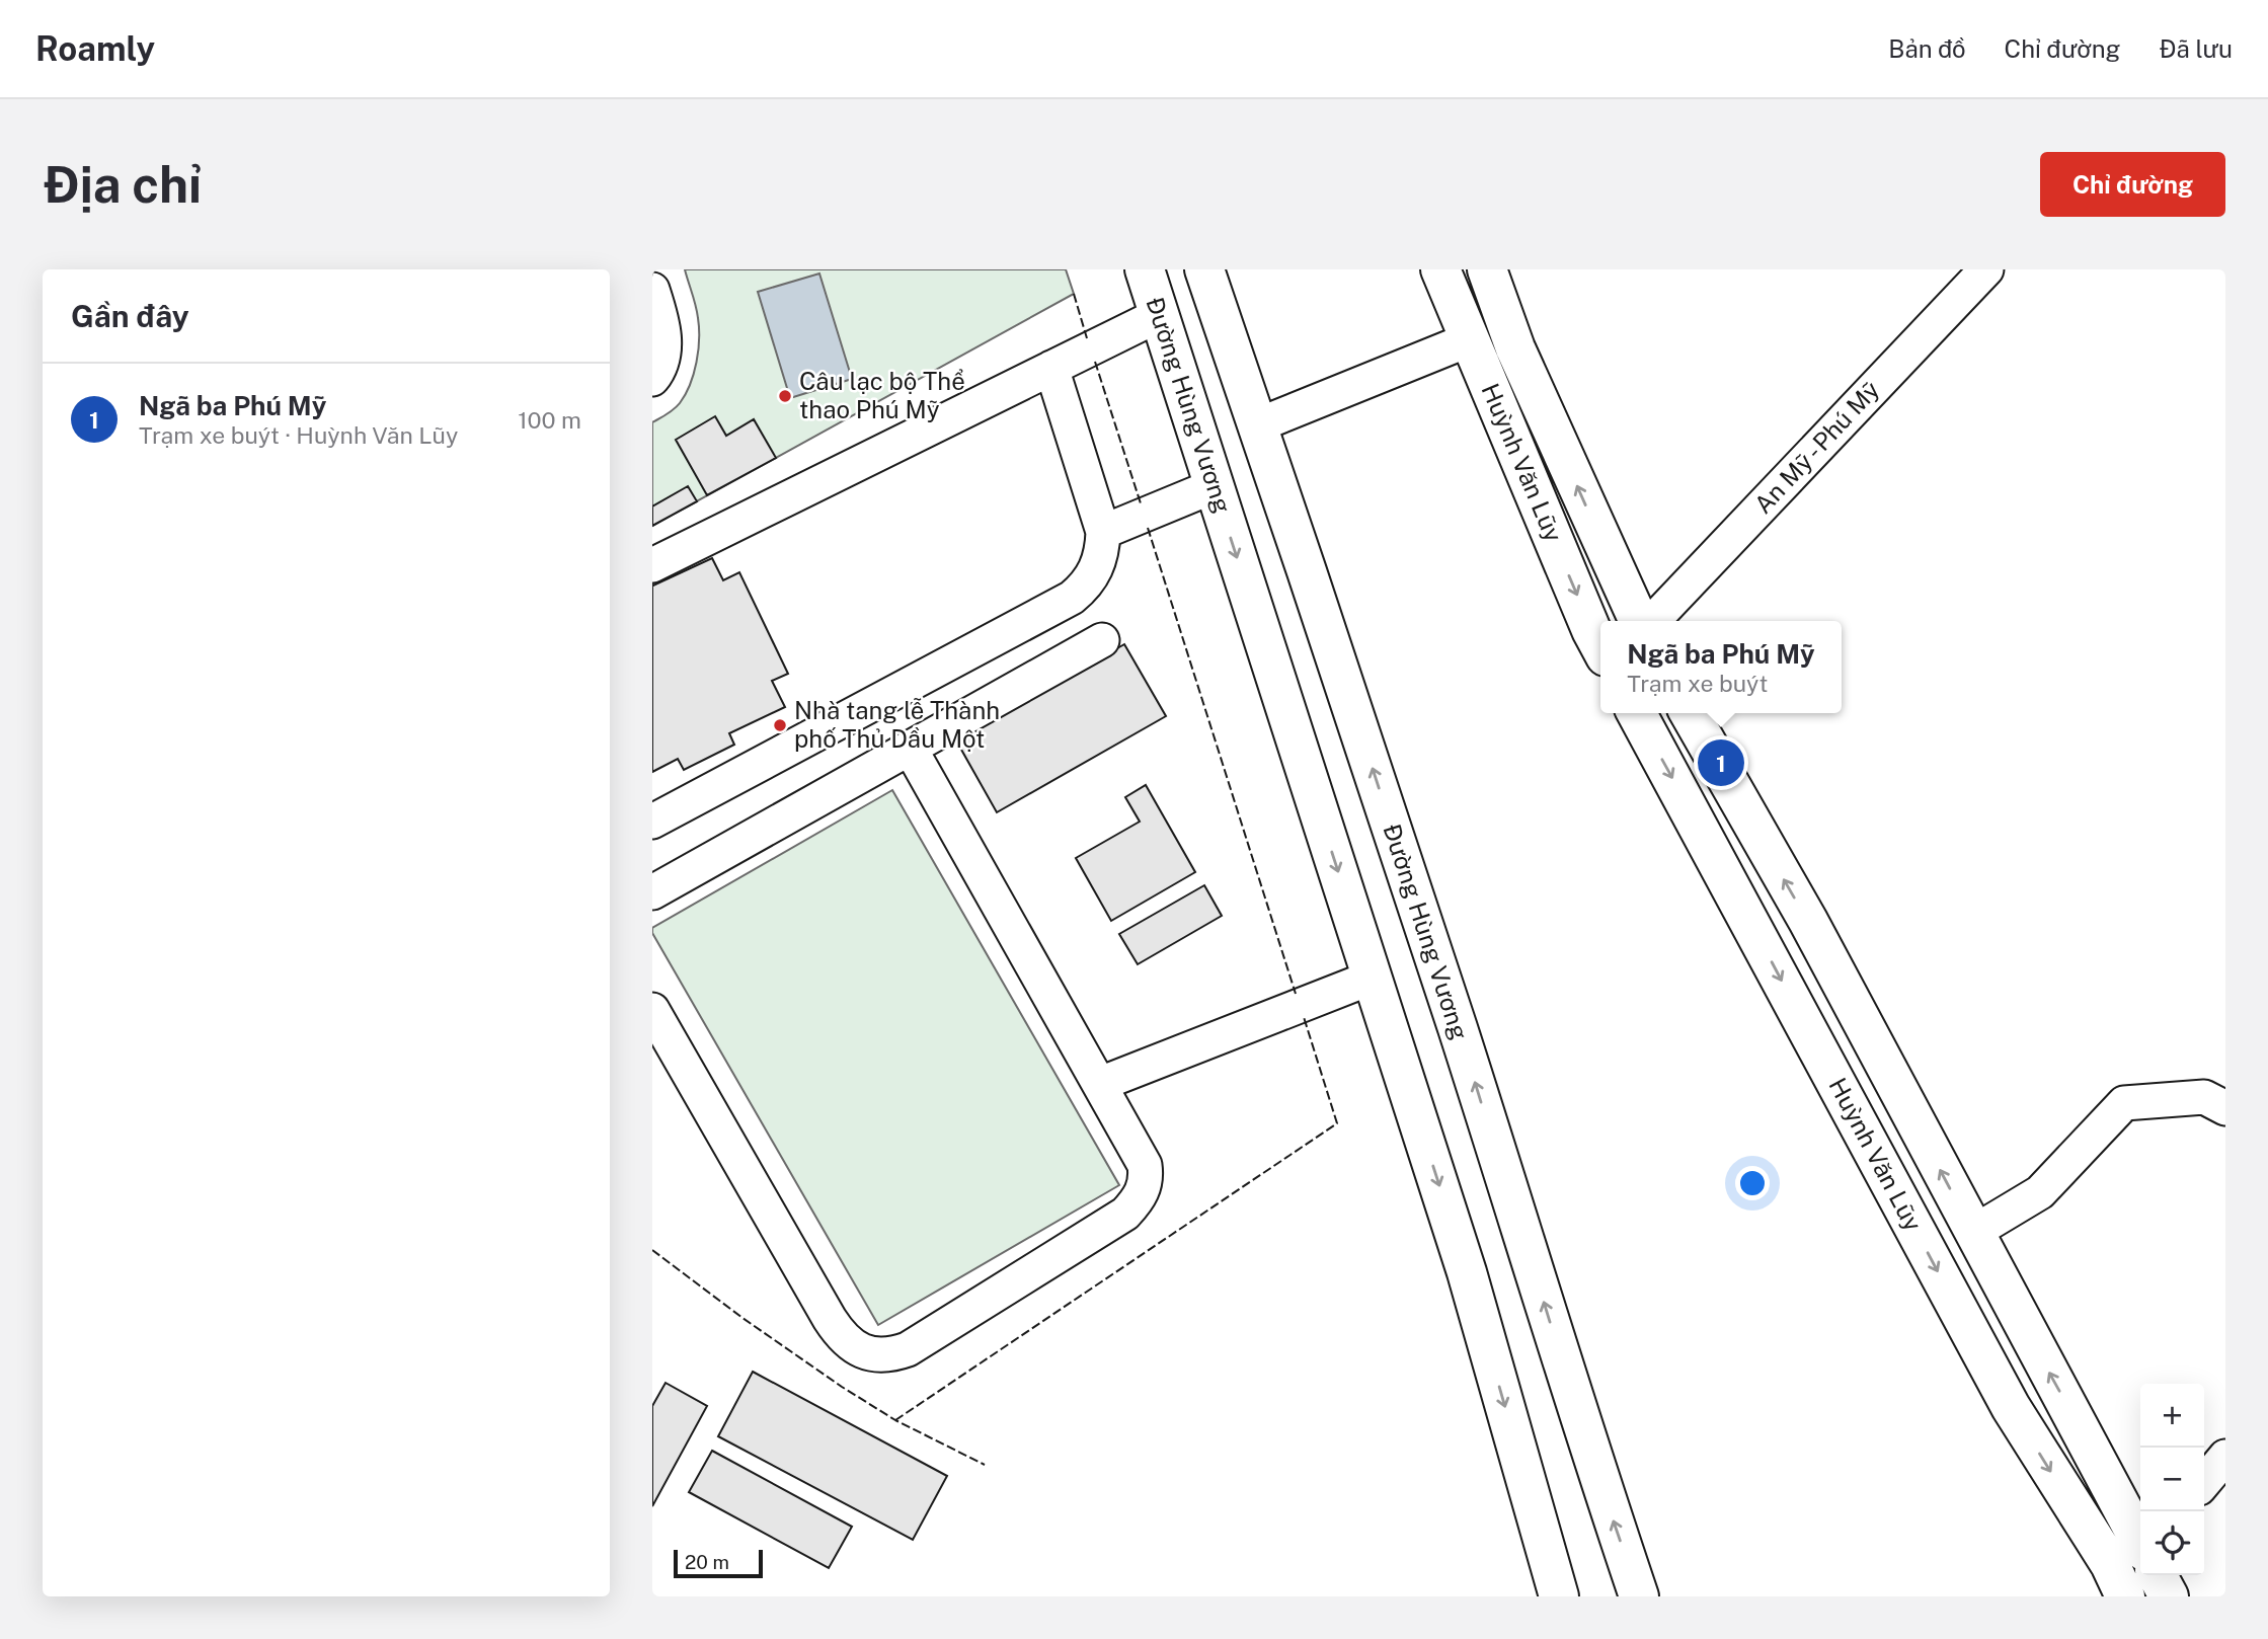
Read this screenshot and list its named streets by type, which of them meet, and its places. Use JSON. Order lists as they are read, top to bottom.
{
  "streets": {
    "main road": ["Đường Hùng Vương", "Huỳnh Văn Lũy"],
    "street": ["An Mỹ - Phú Mỹ"]
  },
  "places": ["Câu lạc bộ Thể thao Phú Mỹ", "Nhà tang lễ Thành phố Thủ Dầu Một"],
  "scale_bar": "20 m",
  "page": {
    "header": "Roamly",
    "nav": ["Bản đồ", "Chỉ đường", "Đã lưu"],
    "buttons": "Chỉ đường",
    "title": "Địa chỉ",
    "heading": "Gần đây",
    "list": [
      {
        "mark": "1",
        "name": "Ngã ba Phú Mỹ",
        "note": "Trạm xe buýt · Huỳnh Văn Lũy",
        "value": "100 m"
      }
    ],
    "popup": ["Ngã ba Phú Mỹ", "Trạm xe buýt"],
    "pins": "1",
    "map_buttons": ["+", "−"],
    "scale": "20 m"
  }
}
